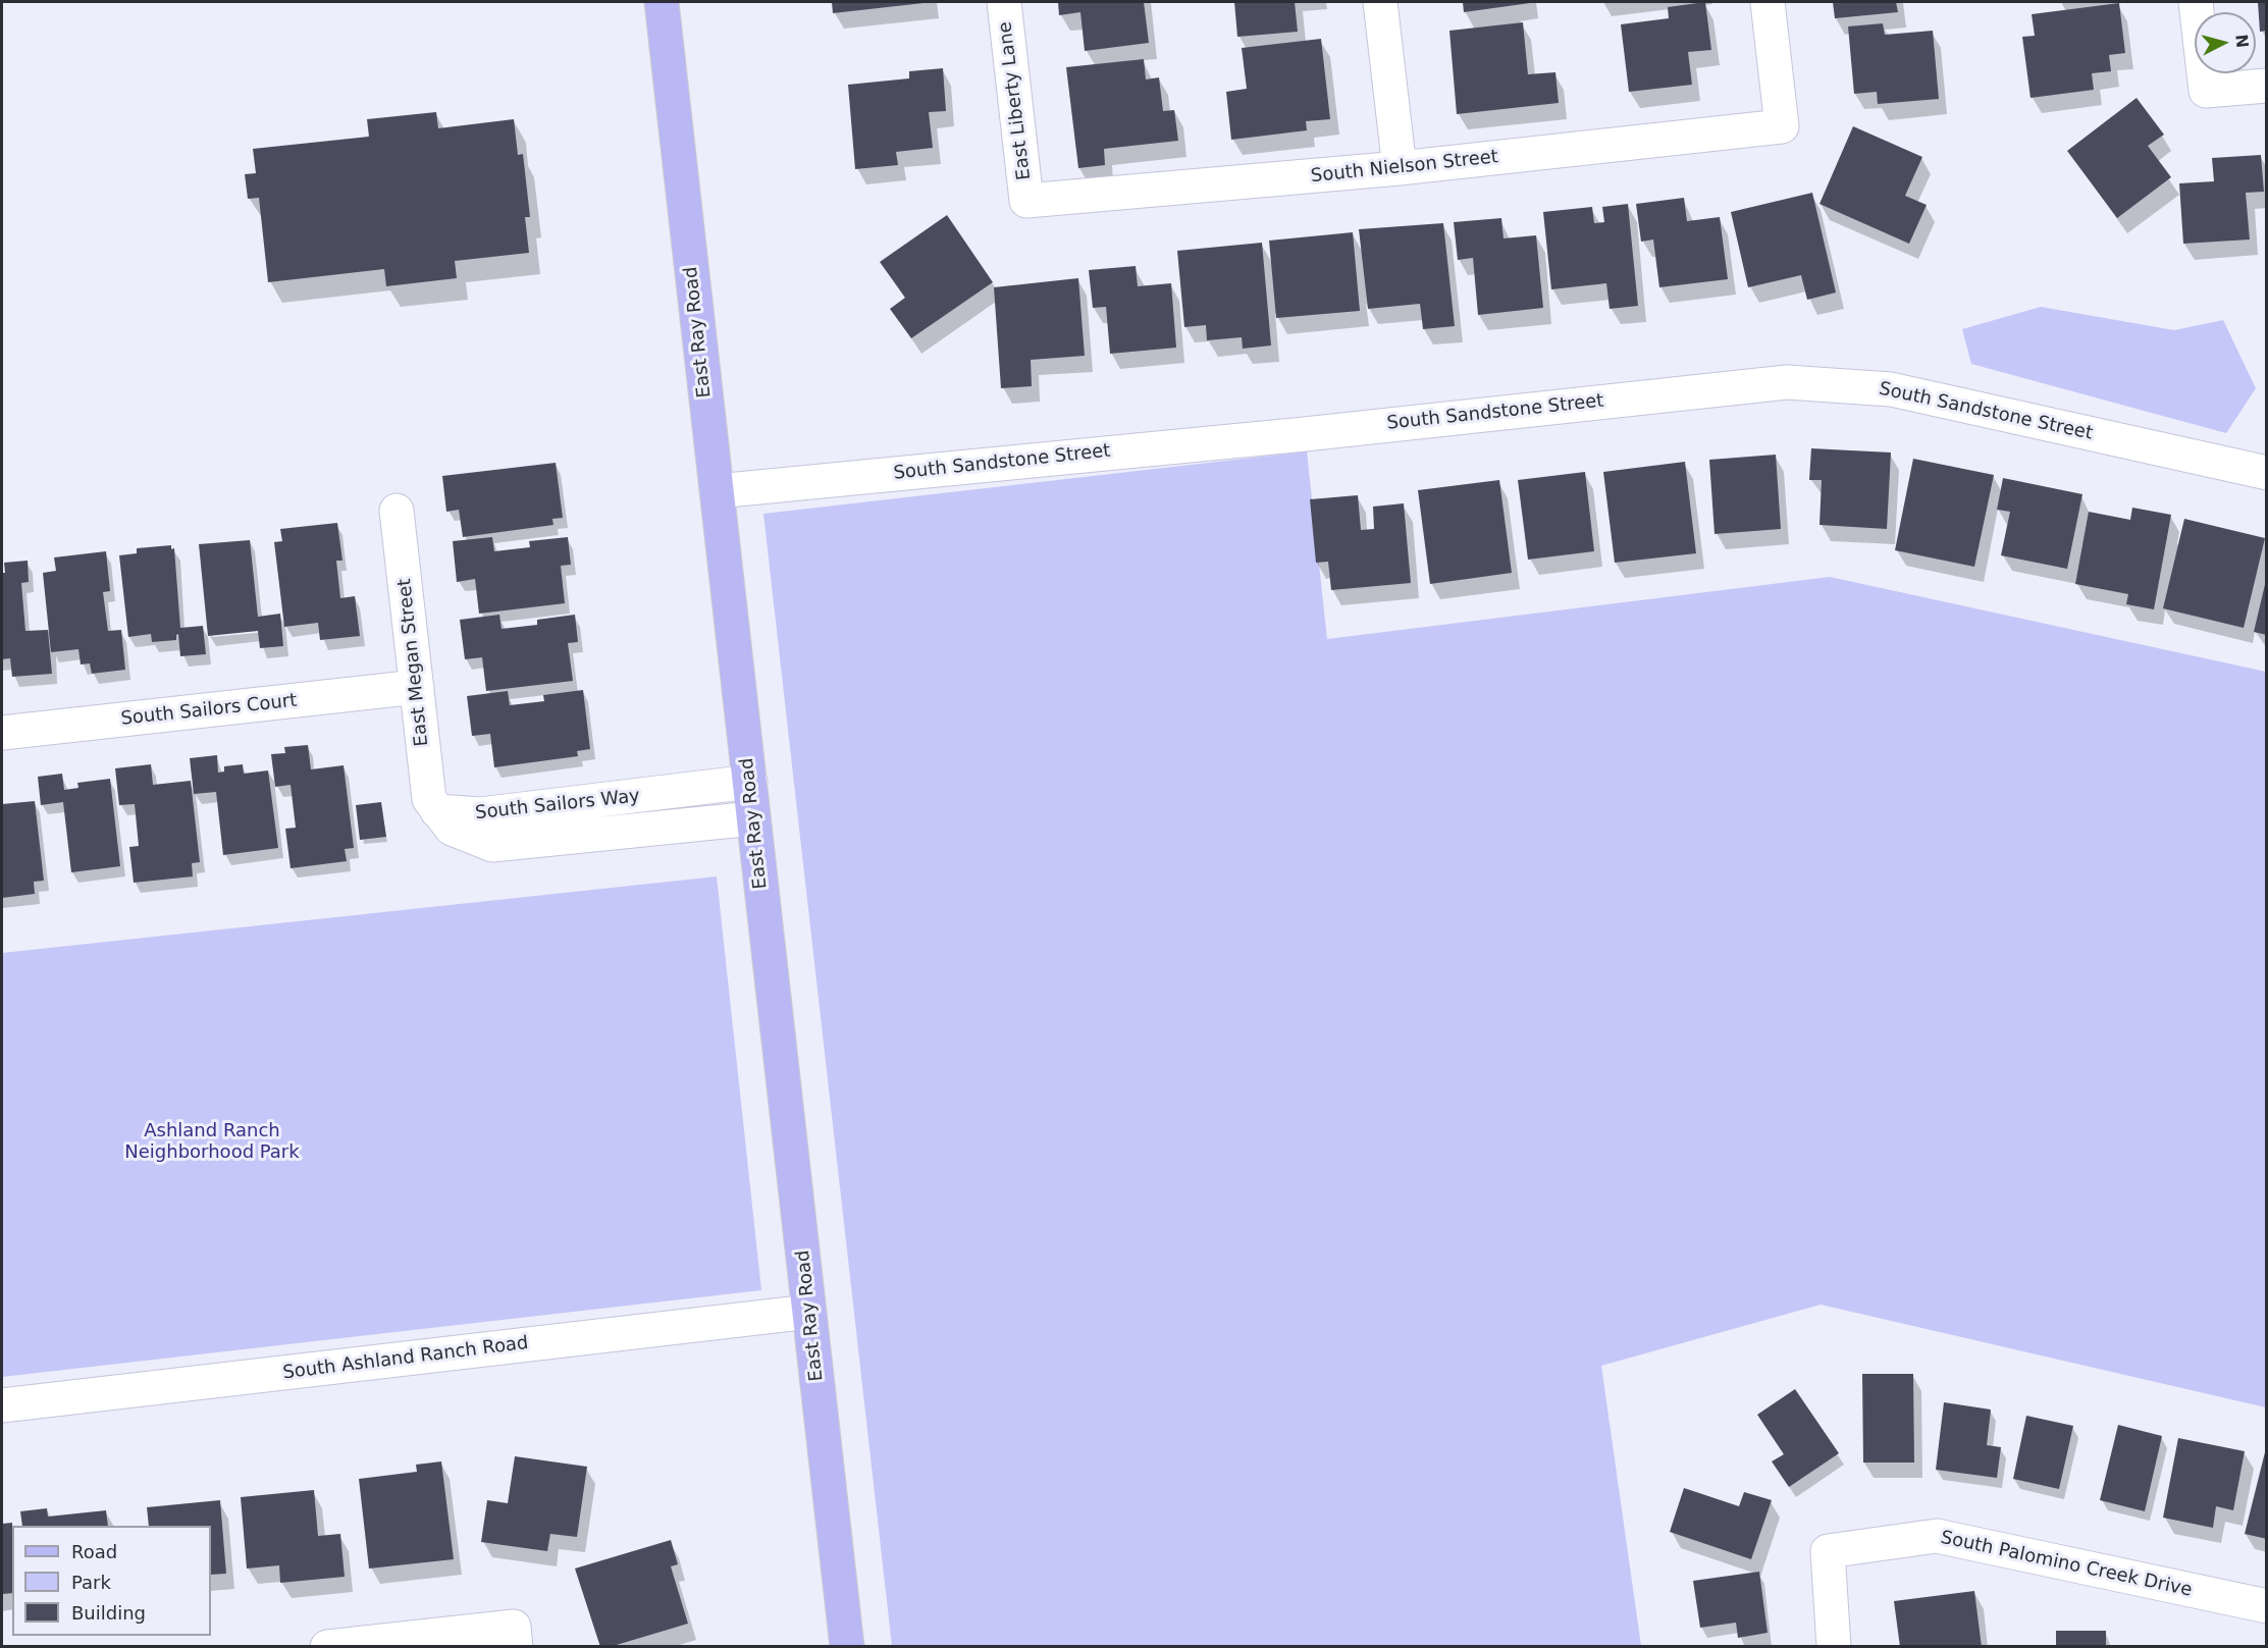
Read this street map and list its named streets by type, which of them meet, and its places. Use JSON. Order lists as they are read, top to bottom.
{
  "streets": {
    "main road": ["East Ray Road"],
    "street": [
      "East Liberty Lane",
      "South Nielson Street",
      "South Sandstone Street",
      "East Megan Street",
      "South Sailors Court",
      "South Sailors Way",
      "South Ashland Ranch Road",
      "South Palomino Creek Drive"
    ]
  },
  "crossings": [
    ["East Liberty Lane", "South Nielson Street"],
    ["East Ray Road", "South Sandstone Street"],
    ["East Ray Road", "South Sailors Way"],
    ["East Ray Road", "South Ashland Ranch Road"],
    ["East Megan Street", "South Sailors Court"],
    ["East Megan Street", "South Sailors Way"]
  ],
  "parks": ["Ashland Ranch Neighborhood Park"],
  "legend": ["Road", "Park", "Building"],
  "north": "right"
}
